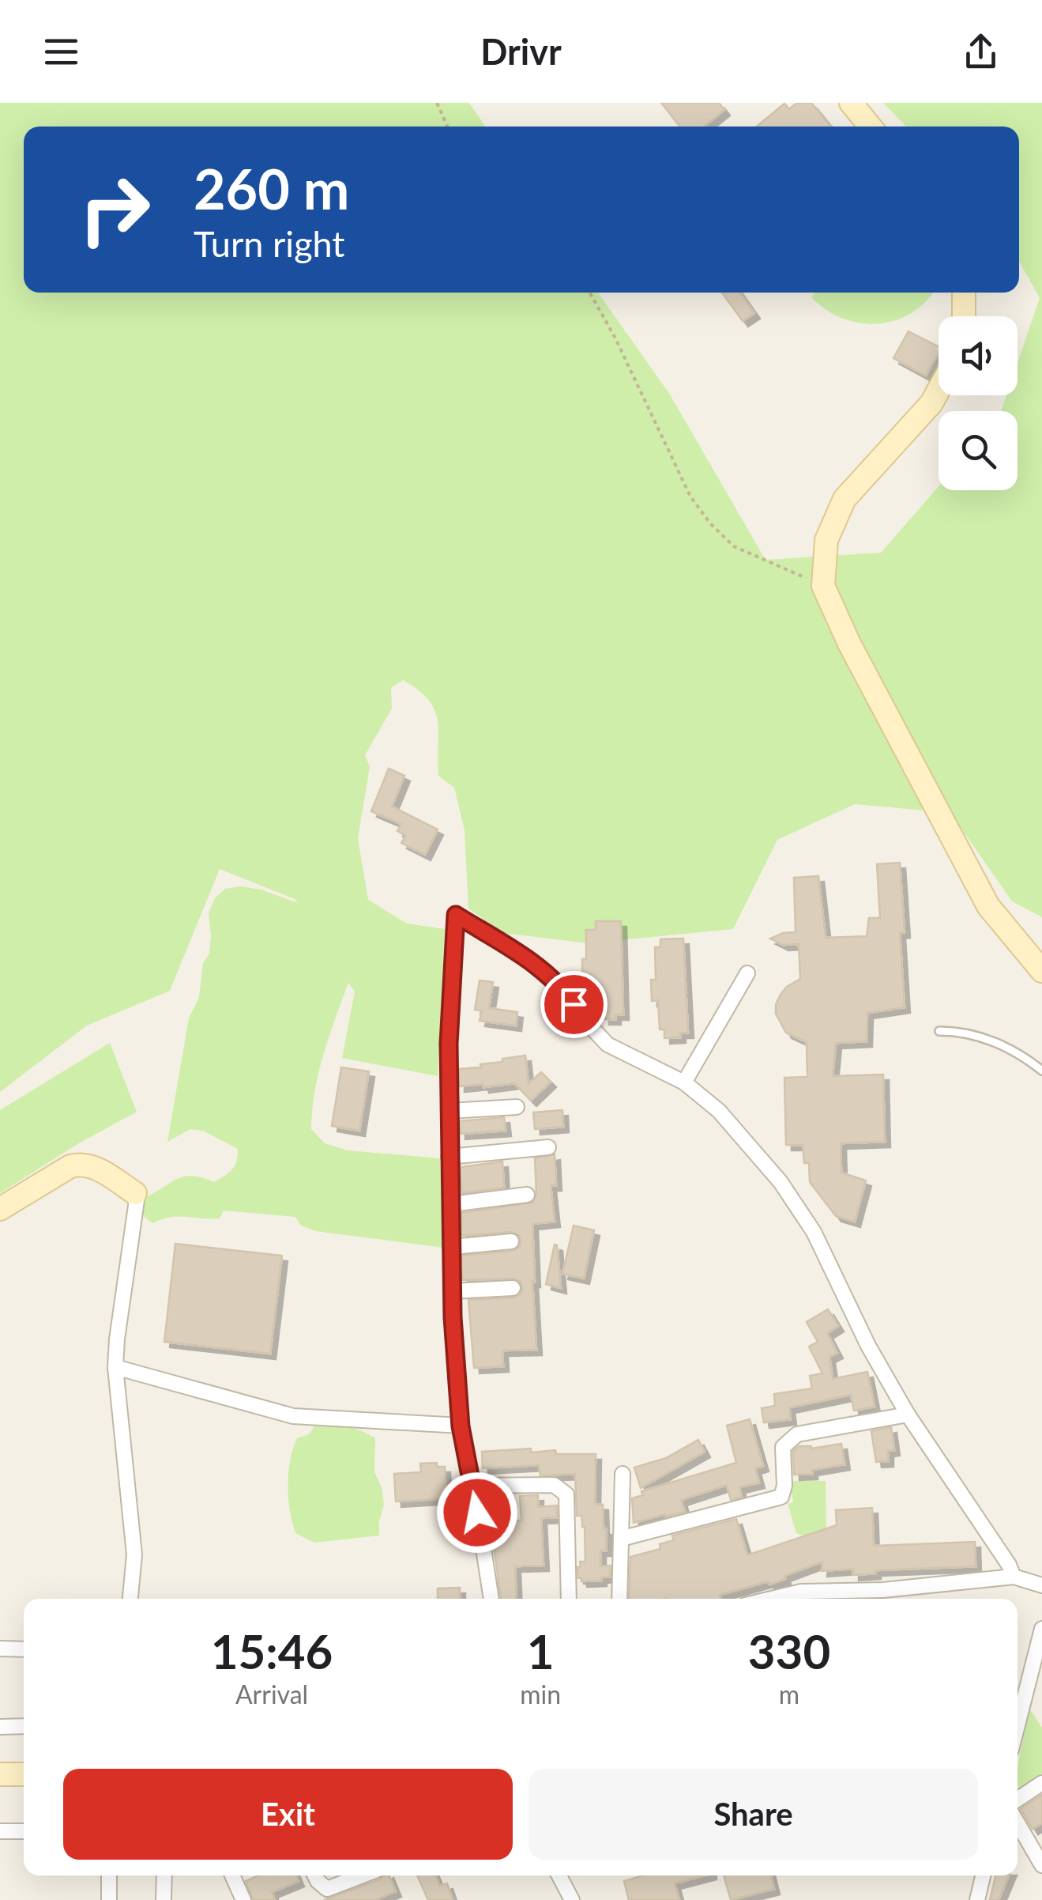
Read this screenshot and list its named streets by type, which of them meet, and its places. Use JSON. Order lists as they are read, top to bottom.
{
  "page": {
    "header": "Drivr",
    "turn": ["260 m", "Turn right"],
    "eta": [
      "15:46",
      "Arrival",
      "1",
      "min",
      "330",
      "m"
    ],
    "buttons": ["Exit", "Share"]
  }
}
